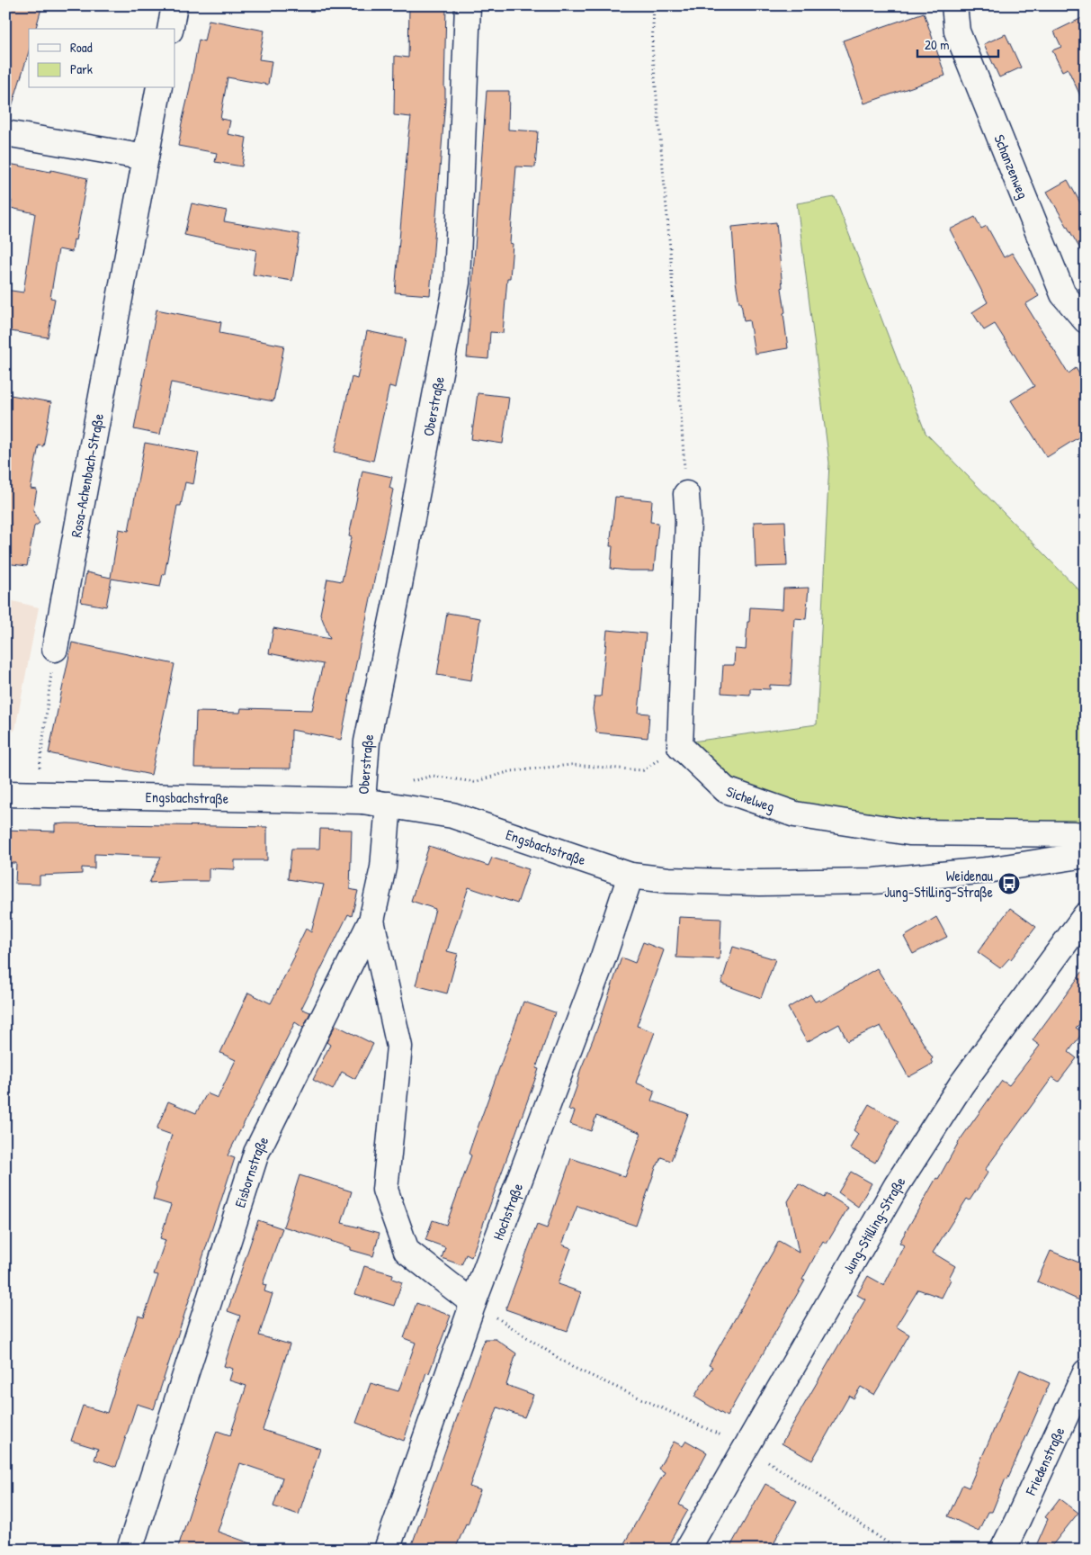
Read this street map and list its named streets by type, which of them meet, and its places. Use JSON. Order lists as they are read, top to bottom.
{
  "streets": {
    "street": [
      "Schanzenweg",
      "Oberstraße",
      "Rosa-Achenbach-Straße",
      "Sichelweg",
      "Engsbachstraße",
      "Eisbornstraße",
      "Hochstraße",
      "Jung-Stilling-Straße",
      "Friedenstraße"
    ]
  },
  "crossings": [
    ["Oberstraße", "Engsbachstraße"],
    ["Engsbachstraße", "Eisbornstraße"],
    ["Engsbachstraße", "Hochstraße"]
  ],
  "places": {
    "bus stop": ["Weidenau Jung-Stilling-Straße"]
  },
  "legend": ["Road", "Park"],
  "scale_bar": "20 m"
}
